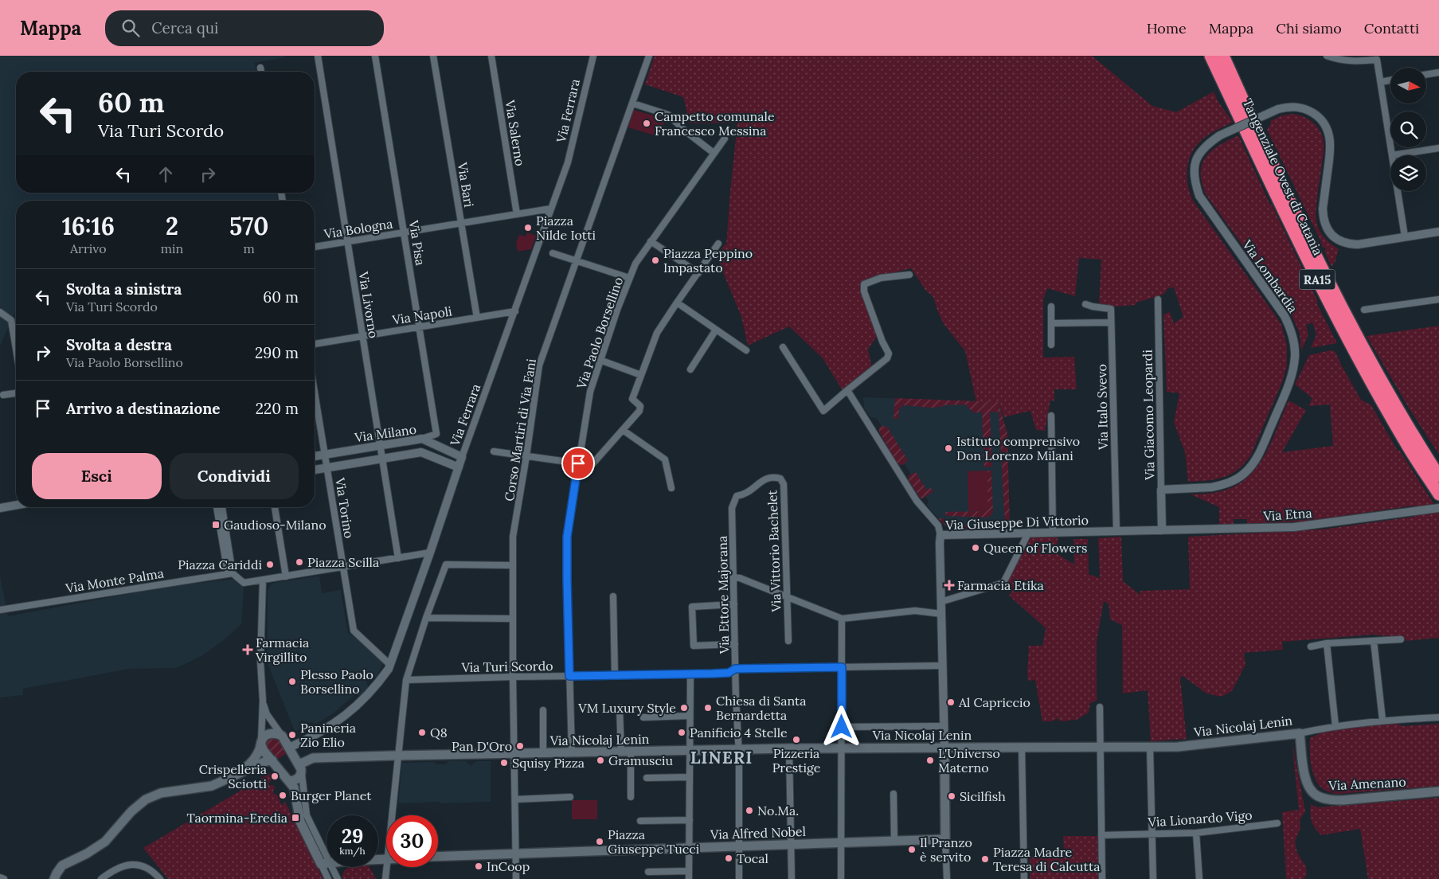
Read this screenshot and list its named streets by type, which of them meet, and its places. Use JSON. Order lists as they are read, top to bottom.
{
  "streets": {
    "highway": ["Tangenziale Ovest di Catania", "RA15"],
    "main road": ["Via Nicolaj Lenin", "Via Amenano", "Via Alfred Nobel"],
    "street": [
      "Via Ferrara",
      "Via Salerno",
      "Via Bari",
      "Via Bologna",
      "Via Pisa",
      "Via Lombardia",
      "Via Livorno",
      "Via Napoli",
      "Via Paolo Borsellino",
      "Via Italo Svevo",
      "Via Giacomo Leopardi",
      "Corso Martiri di Via Fani",
      "Via Milano",
      "Via Torino",
      "Via Etna",
      "Via Giuseppe Di Vittorio",
      "Via Vittorio Bachelet",
      "Via Monte Palma",
      "Via Ettore Majorana",
      "Via Turi Scordo",
      "Via Lionardo Vigo"
    ]
  },
  "crossings": [
    ["Via Ferrara", "Via Bologna"],
    ["Via Ferrara", "Via Napoli"],
    ["Via Ferrara", "Via Milano"],
    ["Via Ferrara", "Via Torino"],
    ["Via Salerno", "Via Bologna"],
    ["Via Bari", "Via Bologna"],
    ["Via Bari", "Via Napoli"],
    ["Via Bologna", "Via Pisa"],
    ["Via Bologna", "Via Livorno"],
    ["Via Pisa", "Via Napoli"],
    ["Via Pisa", "Via Milano"],
    ["Via Lombardia", "Via Giacomo Leopardi"],
    ["Via Livorno", "Via Napoli"],
    ["Via Livorno", "Via Milano"],
    ["Via Paolo Borsellino", "Via Turi Scordo"],
    ["Via Paolo Borsellino", "Via Nicolaj Lenin"],
    ["Via Italo Svevo", "Via Giuseppe Di Vittorio"],
    ["Via Giacomo Leopardi", "Via Etna"],
    ["Via Giacomo Leopardi", "Via Giuseppe Di Vittorio"],
    ["Corso Martiri di Via Fani", "Via Turi Scordo"],
    ["Corso Martiri di Via Fani", "Via Nicolaj Lenin"],
    ["Corso Martiri di Via Fani", "Via Alfred Nobel"],
    ["Via Milano", "Via Torino"],
    ["Via Etna", "Via Giuseppe Di Vittorio"],
    ["Via Giuseppe Di Vittorio", "Via Turi Scordo"],
    ["Via Giuseppe Di Vittorio", "Via Nicolaj Lenin"],
    ["Via Vittorio Bachelet", "Via Ettore Majorana"],
    ["Via Ettore Majorana", "Via Turi Scordo"],
    ["Via Ettore Majorana", "Via Nicolaj Lenin"],
    ["Via Ettore Majorana", "Via Alfred Nobel"],
    ["Via Nicolaj Lenin", "Via Amenano"]
  ],
  "districts": ["LINERI"],
  "places": {
    "other": [
      "Campetto comunale Francesco Messina",
      "Piazza Nilde Iotti",
      "Piazza Peppino Impastato",
      "Istituto comprensivo Don Lorenzo Milani",
      "Queen of Flowers",
      "Piazza Scilla",
      "Piazza Cariddi",
      "Plesso Paolo Borsellino",
      "Al Capriccio",
      "VM Luxury Style",
      "Chiesa di Santa Bernardetta",
      "Q8",
      "Panificio 4 Stelle",
      "Panineria Zio Elio",
      "Pizzeria Prestige",
      "Pan D'Oro",
      "Gramusciu",
      "L'Universo Materno",
      "Squisy Pizza",
      "Crispelleria Sciotti",
      "Burger Planet",
      "Sicilfish",
      "No.Ma.",
      "Piazza Giuseppe Tucci",
      "Il Pranzo è servito",
      "Tocal",
      "Piazza Madre Teresa di Calcutta",
      "InCoop"
    ],
    "transit": ["Gaudioso-Milano", "Taormina-Eredia"],
    "health": ["Farmacia Etika", "Farmacia Virgillito"]
  },
  "north": "right",
  "page": {
    "header": "Mappa",
    "search": "Cerca qui",
    "nav": [
      "Home",
      "Mappa",
      "Chi siamo",
      "Contatti"
    ],
    "turn": ["60 m", "Via Turi Scordo"],
    "eta": [
      "16:16",
      "Arrivo",
      "2",
      "min",
      "570",
      "m"
    ],
    "list": [
      {
        "name": "Svolta a sinistra",
        "note": "Via Turi Scordo",
        "value": "60 m"
      },
      {
        "name": "Svolta a destra",
        "note": "Via Paolo Borsellino",
        "value": "290 m"
      },
      {
        "name": "Arrivo a destinazione",
        "value": "220 m"
      }
    ],
    "buttons": ["Esci", "Condividi"],
    "speed": "29 km/h",
    "limit": "30"
  }
}
